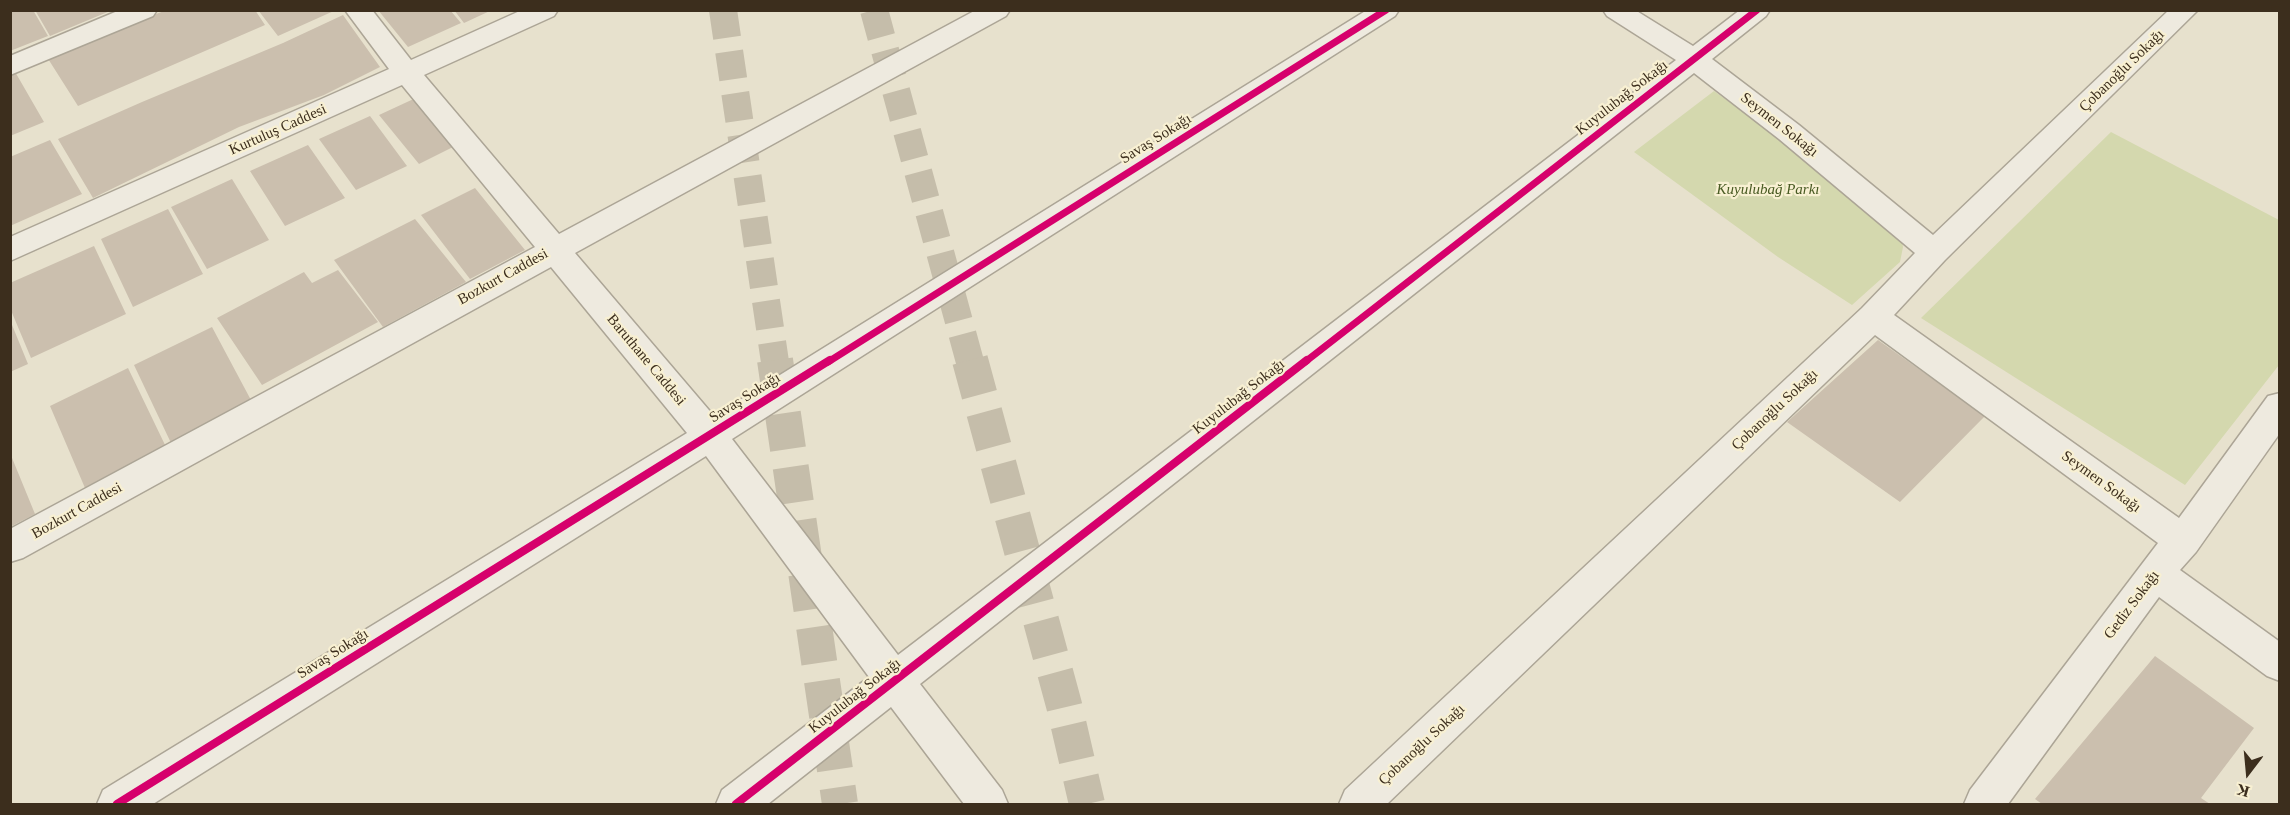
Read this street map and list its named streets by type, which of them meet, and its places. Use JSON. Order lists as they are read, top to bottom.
{
  "streets": {
    "street": [
      "Çobanoğlu Sokağı",
      "Kuyulubağ Sokağı",
      "Seymen Sokağı",
      "Kurtuluş Caddesi",
      "Savaş Sokağı",
      "Bozkurt Caddesi",
      "Baruthane Caddesi",
      "Gediz Sokağı"
    ]
  },
  "crossings": [
    ["Çobanoğlu Sokağı", "Seymen Sokağı"],
    ["Kuyulubağ Sokağı", "Seymen Sokağı"],
    ["Kuyulubağ Sokağı", "Baruthane Caddesi"],
    ["Seymen Sokağı", "Gediz Sokağı"],
    ["Kurtuluş Caddesi", "Baruthane Caddesi"],
    ["Savaş Sokağı", "Baruthane Caddesi"],
    ["Bozkurt Caddesi", "Baruthane Caddesi"]
  ],
  "parks": ["Kuyulubağ Parkı"],
  "north": "bottom"
}
